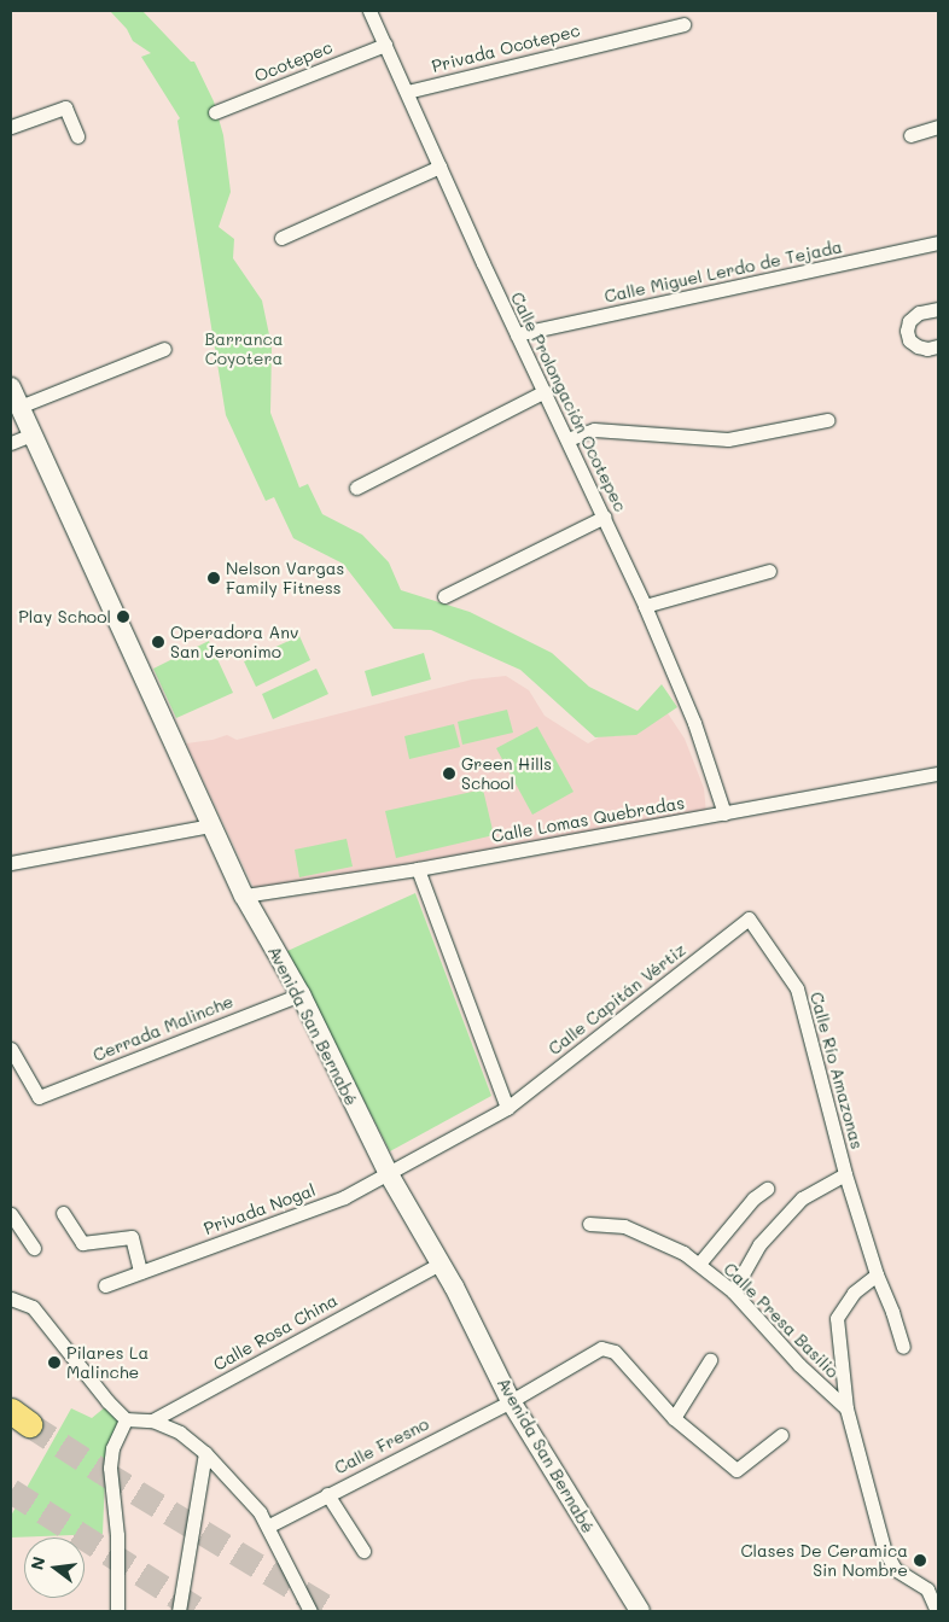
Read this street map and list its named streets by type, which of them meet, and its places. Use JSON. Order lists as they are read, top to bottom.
{
  "streets": {
    "main road": ["Avenida San Bernabé"],
    "street": [
      "Privada Ocotepec",
      "Ocotepec",
      "Calle Miguel Lerdo de Tejada",
      "Calle Prolongación Ocotepec",
      "Calle Lomas Quebradas",
      "Calle Capitán Vértiz",
      "Cerrada Malinche",
      "Calle Río Amazonas",
      "Privada Nogal",
      "Calle Presa Basilio",
      "Calle Rosa China",
      "Calle Fresno"
    ]
  },
  "crossings": [
    ["Privada Ocotepec", "Calle Prolongación Ocotepec"],
    ["Ocotepec", "Calle Prolongación Ocotepec"],
    ["Calle Miguel Lerdo de Tejada", "Calle Prolongación Ocotepec"],
    ["Calle Prolongación Ocotepec", "Calle Lomas Quebradas"],
    ["Calle Lomas Quebradas", "Avenida San Bernabé"],
    ["Calle Capitán Vértiz", "Avenida San Bernabé"],
    ["Calle Capitán Vértiz", "Calle Río Amazonas"],
    ["Calle Capitán Vértiz", "Privada Nogal"],
    ["Avenida San Bernabé", "Cerrada Malinche"],
    ["Avenida San Bernabé", "Privada Nogal"],
    ["Avenida San Bernabé", "Calle Rosa China"],
    ["Avenida San Bernabé", "Calle Fresno"],
    ["Calle Río Amazonas", "Calle Presa Basilio"]
  ],
  "parks": ["Barranca Coyotera"],
  "places": [
    "Nelson Vargas Family Fitness",
    "Play School",
    "Operadora Anv San Jeronimo",
    "Green Hills School",
    "Pilares La Malinche",
    "Clases De Ceramica Sin Nombre"
  ],
  "north": "left"
}
